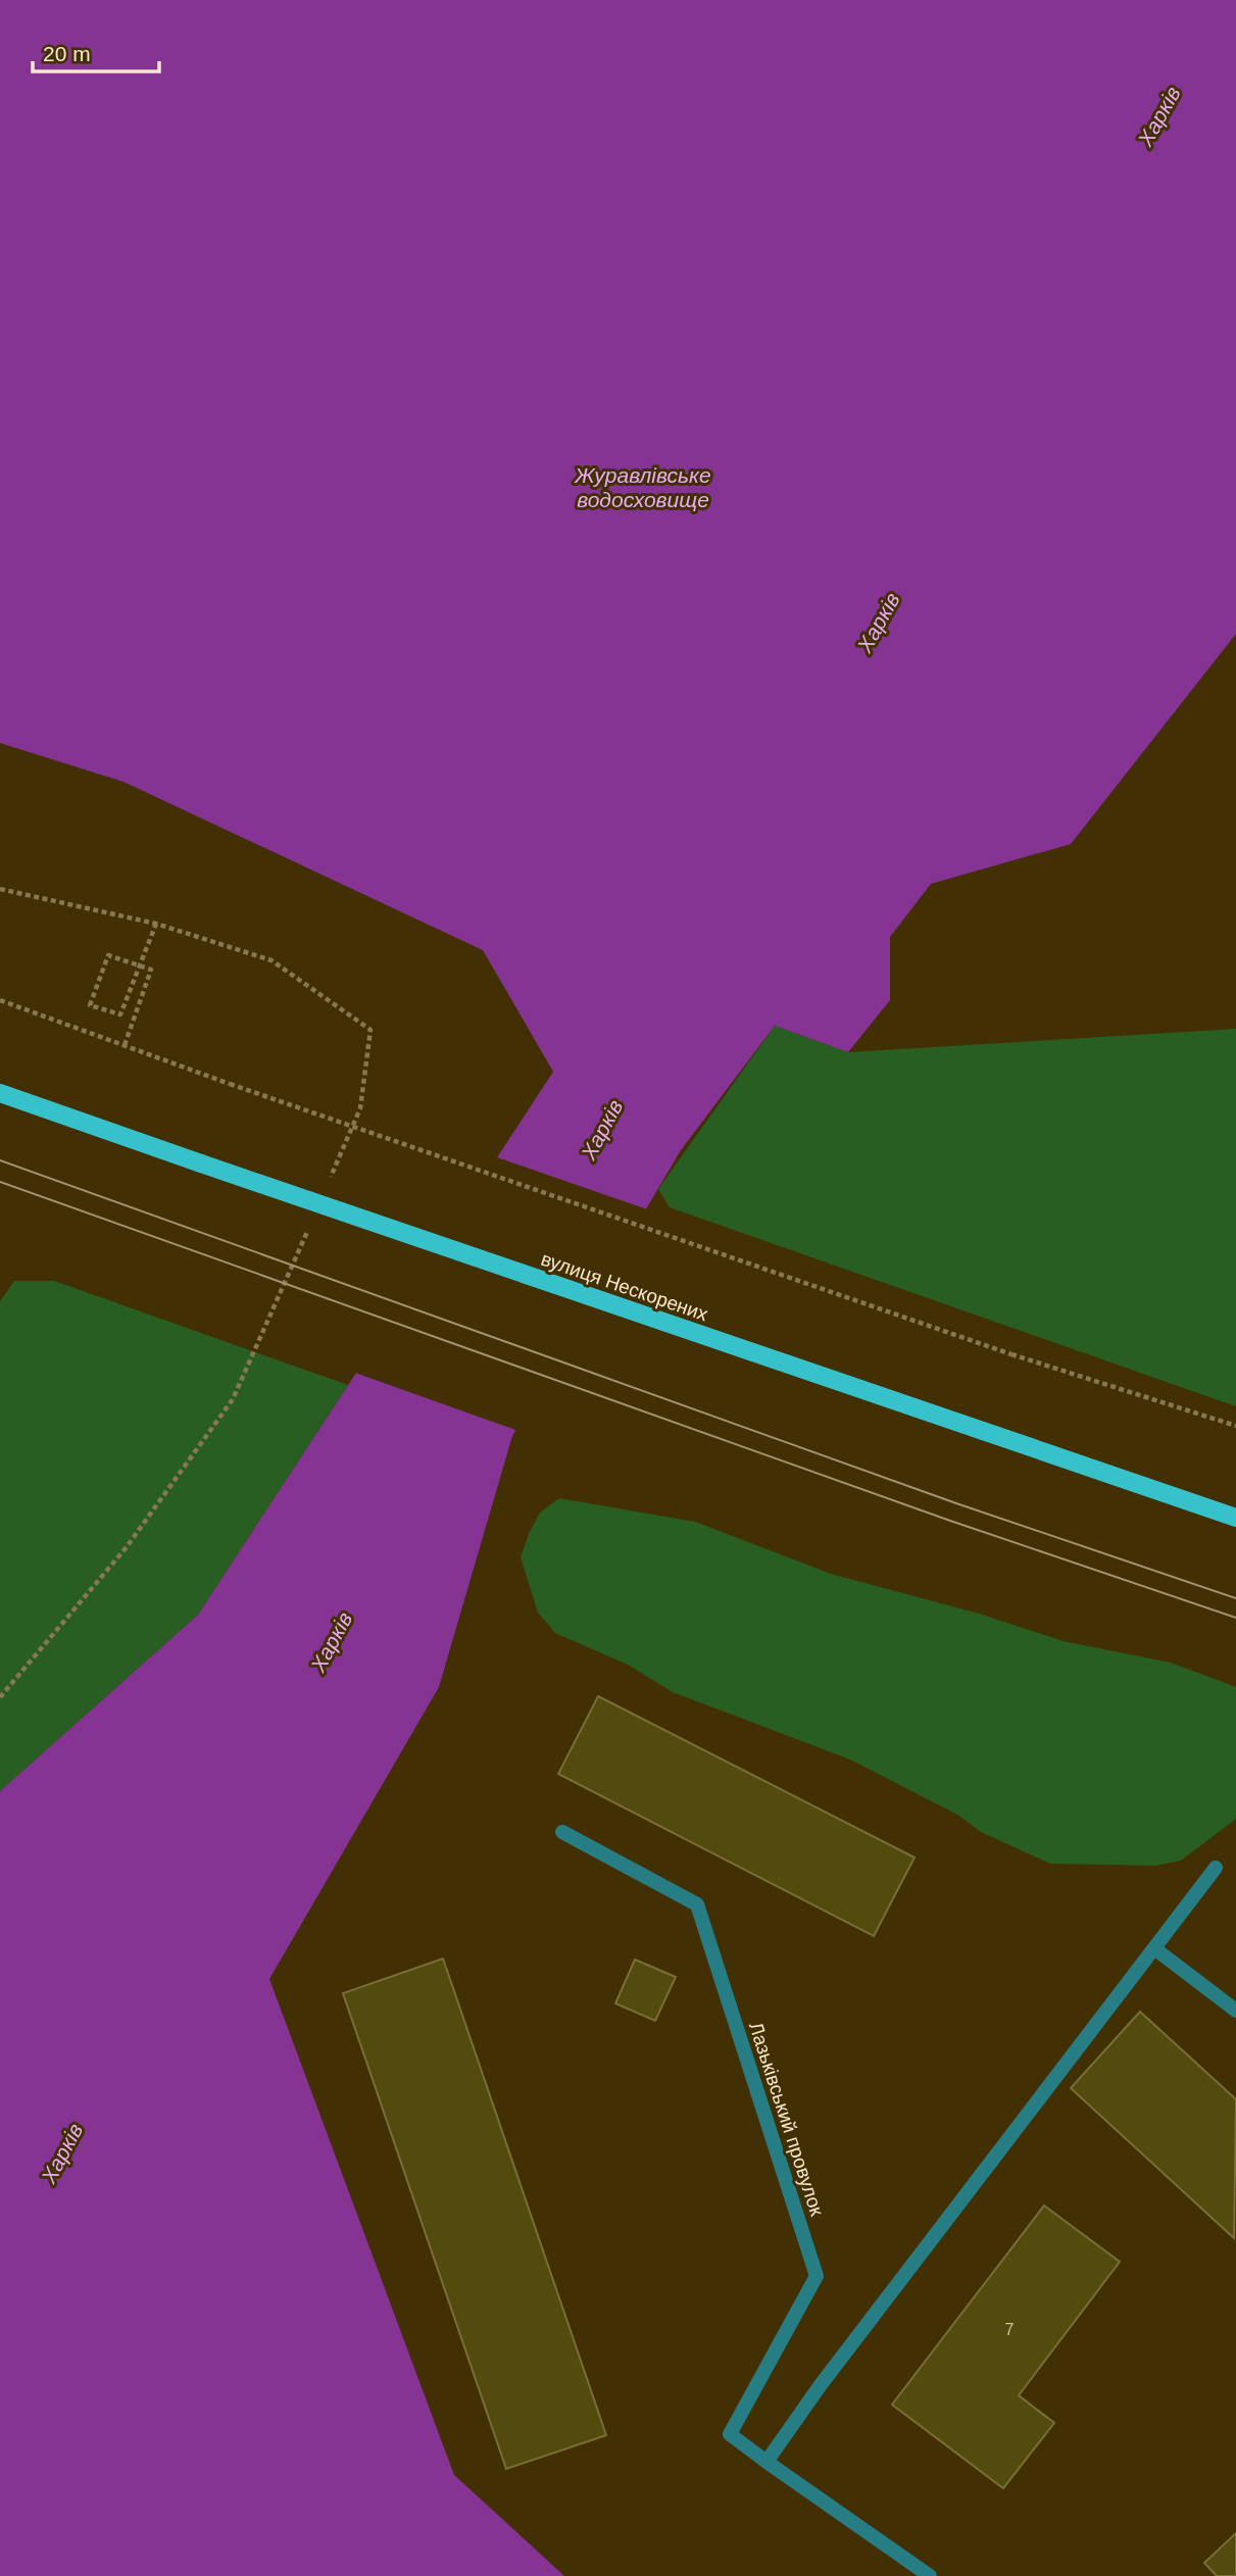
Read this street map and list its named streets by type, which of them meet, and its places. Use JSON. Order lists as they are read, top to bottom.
{
  "streets": {
    "main road": ["вулиця Нескорених"],
    "street": ["Лазьківський провулок"]
  },
  "water": ["Харків", "Журавлівське водосховище"],
  "house_numbers": ["7"],
  "scale_bar": "20 m"
}
